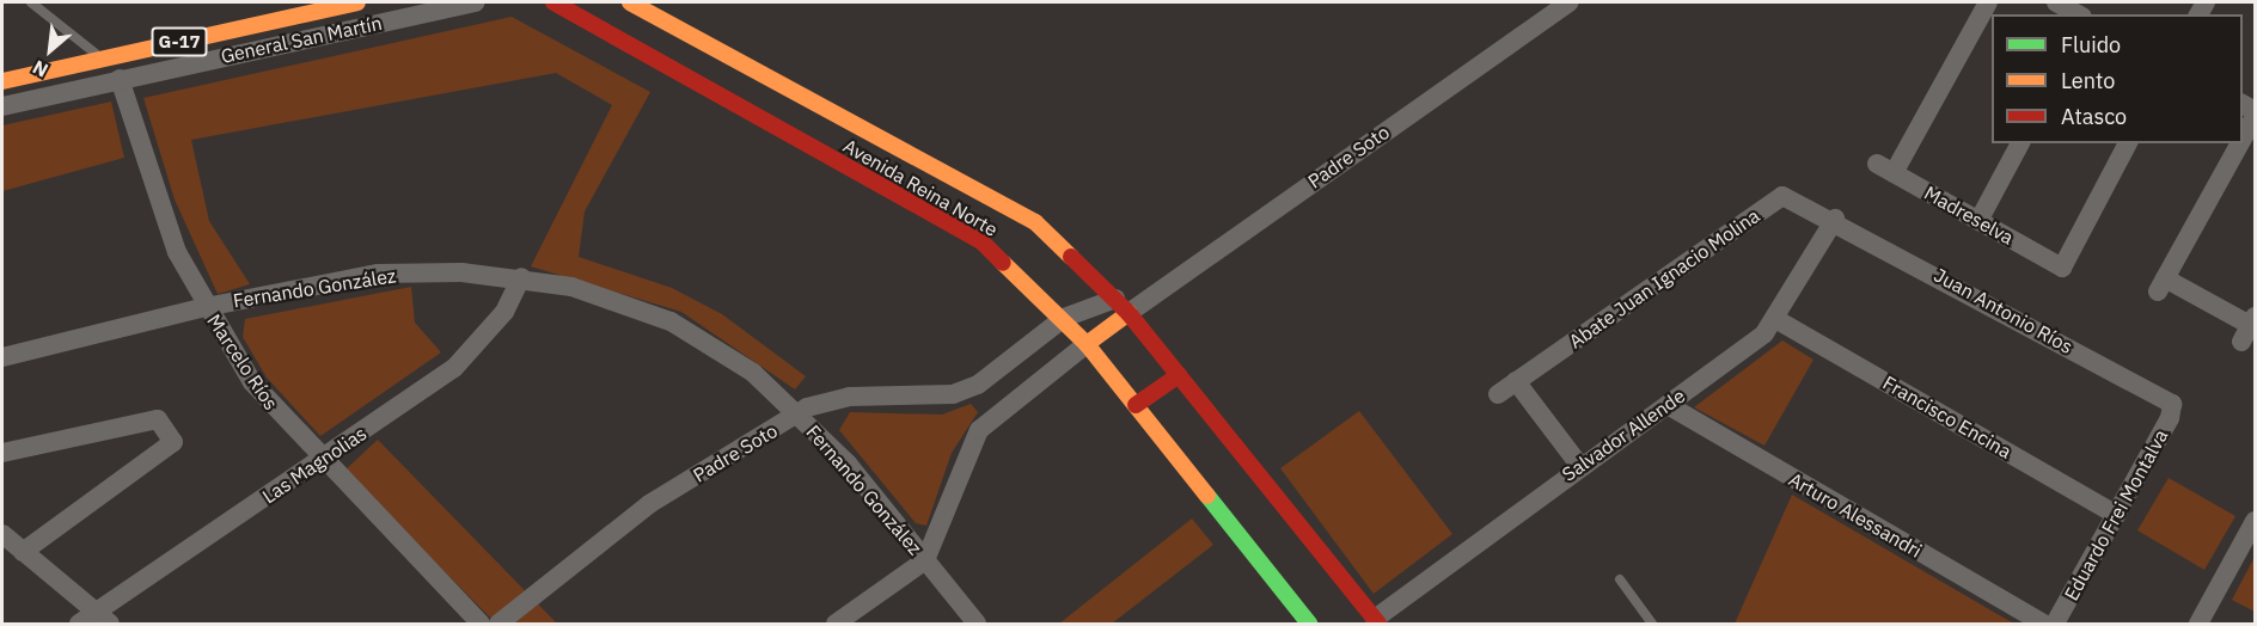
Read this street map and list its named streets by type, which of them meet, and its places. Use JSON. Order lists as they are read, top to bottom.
{
  "streets": {
    "street": [
      "General San Martín",
      "G-17",
      "Padre Soto",
      "Avenida Reina Norte",
      "Madreselva",
      "Abate Juan Ignacio Molina",
      "Fernando González",
      "Juan Antonio Ríos",
      "Marcelo Ríos",
      "Francisco Encina",
      "Salvador Allende",
      "Las Magnolias",
      "Arturo Alessandri",
      "Eduardo Frei Montalva"
    ]
  },
  "crossings": [
    ["General San Martín", "Marcelo Ríos"],
    ["Padre Soto", "Avenida Reina Norte"],
    ["Padre Soto", "Fernando González"],
    ["Avenida Reina Norte", "Salvador Allende"],
    ["Abate Juan Ignacio Molina", "Juan Antonio Ríos"],
    ["Abate Juan Ignacio Molina", "Salvador Allende"],
    ["Fernando González", "Marcelo Ríos"],
    ["Fernando González", "Las Magnolias"],
    ["Juan Antonio Ríos", "Salvador Allende"],
    ["Juan Antonio Ríos", "Eduardo Frei Montalva"],
    ["Marcelo Ríos", "Las Magnolias"],
    ["Francisco Encina", "Salvador Allende"],
    ["Francisco Encina", "Eduardo Frei Montalva"],
    ["Salvador Allende", "Arturo Alessandri"]
  ],
  "legend": ["Fluido", "Lento", "Atasco"],
  "north": "bottom left"
}
